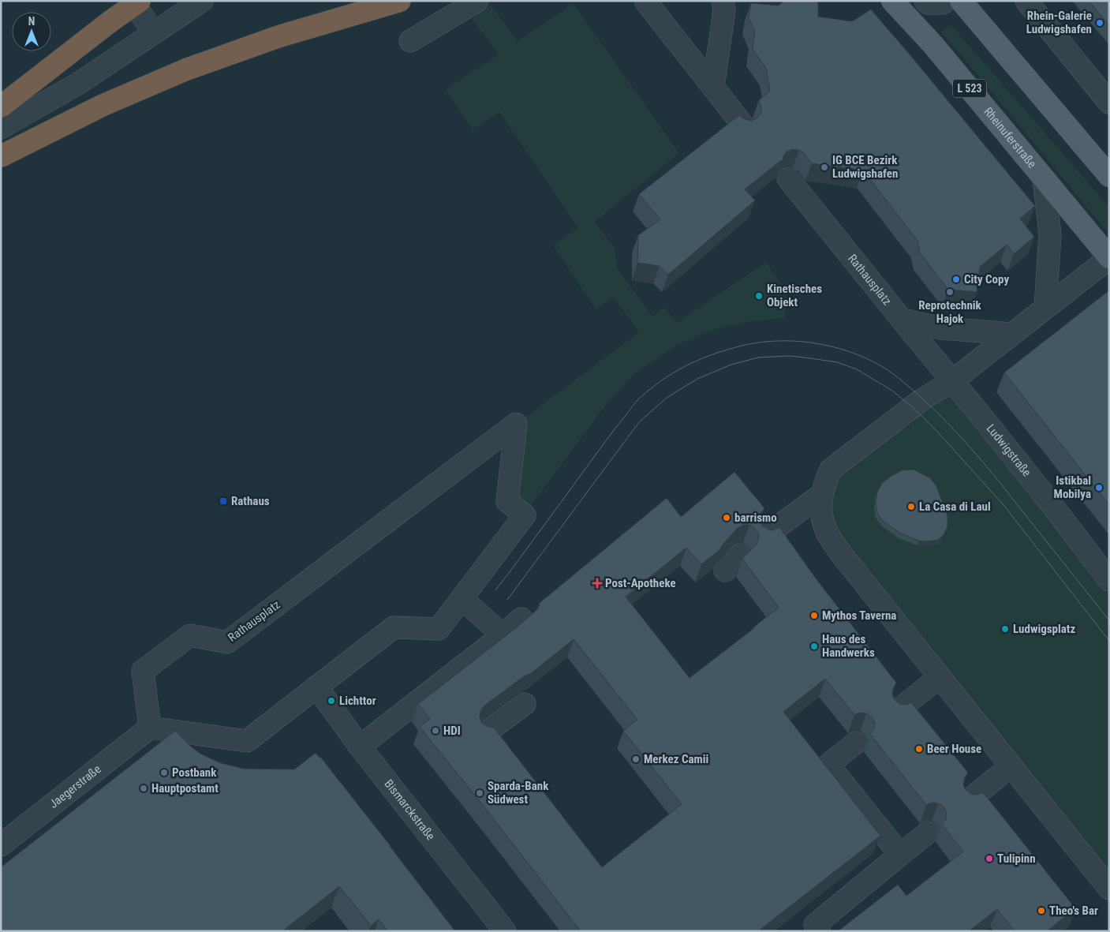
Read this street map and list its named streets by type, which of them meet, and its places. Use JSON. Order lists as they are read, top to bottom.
{
  "streets": {
    "main road": ["L 523", "Rheinuferstraße"],
    "street": [
      "Rathausplatz",
      "Ludwigstraße",
      "Jaegerstraße",
      "Bismarckstraße"
    ]
  },
  "crossings": [
    ["Rathausplatz", "Ludwigstraße"],
    ["Rathausplatz", "Jaegerstraße"],
    ["Rathausplatz", "Bismarckstraße"]
  ],
  "places": {
    "other": [
      "Rhein-Galerie Ludwigshafen",
      "IG BCE Bezirk Ludwigshafen",
      "City Copy",
      "Reprotechnik Hajok",
      "Kinetisches Objekt",
      "Istikbal Mobilya",
      "La Casa di Laul",
      "barrismo",
      "Mythos Taverna",
      "Ludwigsplatz",
      "Haus des Handwerks",
      "Lichttor",
      "HDI",
      "Beer House",
      "Merkez Camii",
      "Postbank",
      "Hauptpostamt",
      "Sparda-Bank Südwest",
      "Tulipinn",
      "Theo's Bar"
    ],
    "transit": ["Rathaus"],
    "health": ["Post-Apotheke"]
  },
  "north": "top"
}
